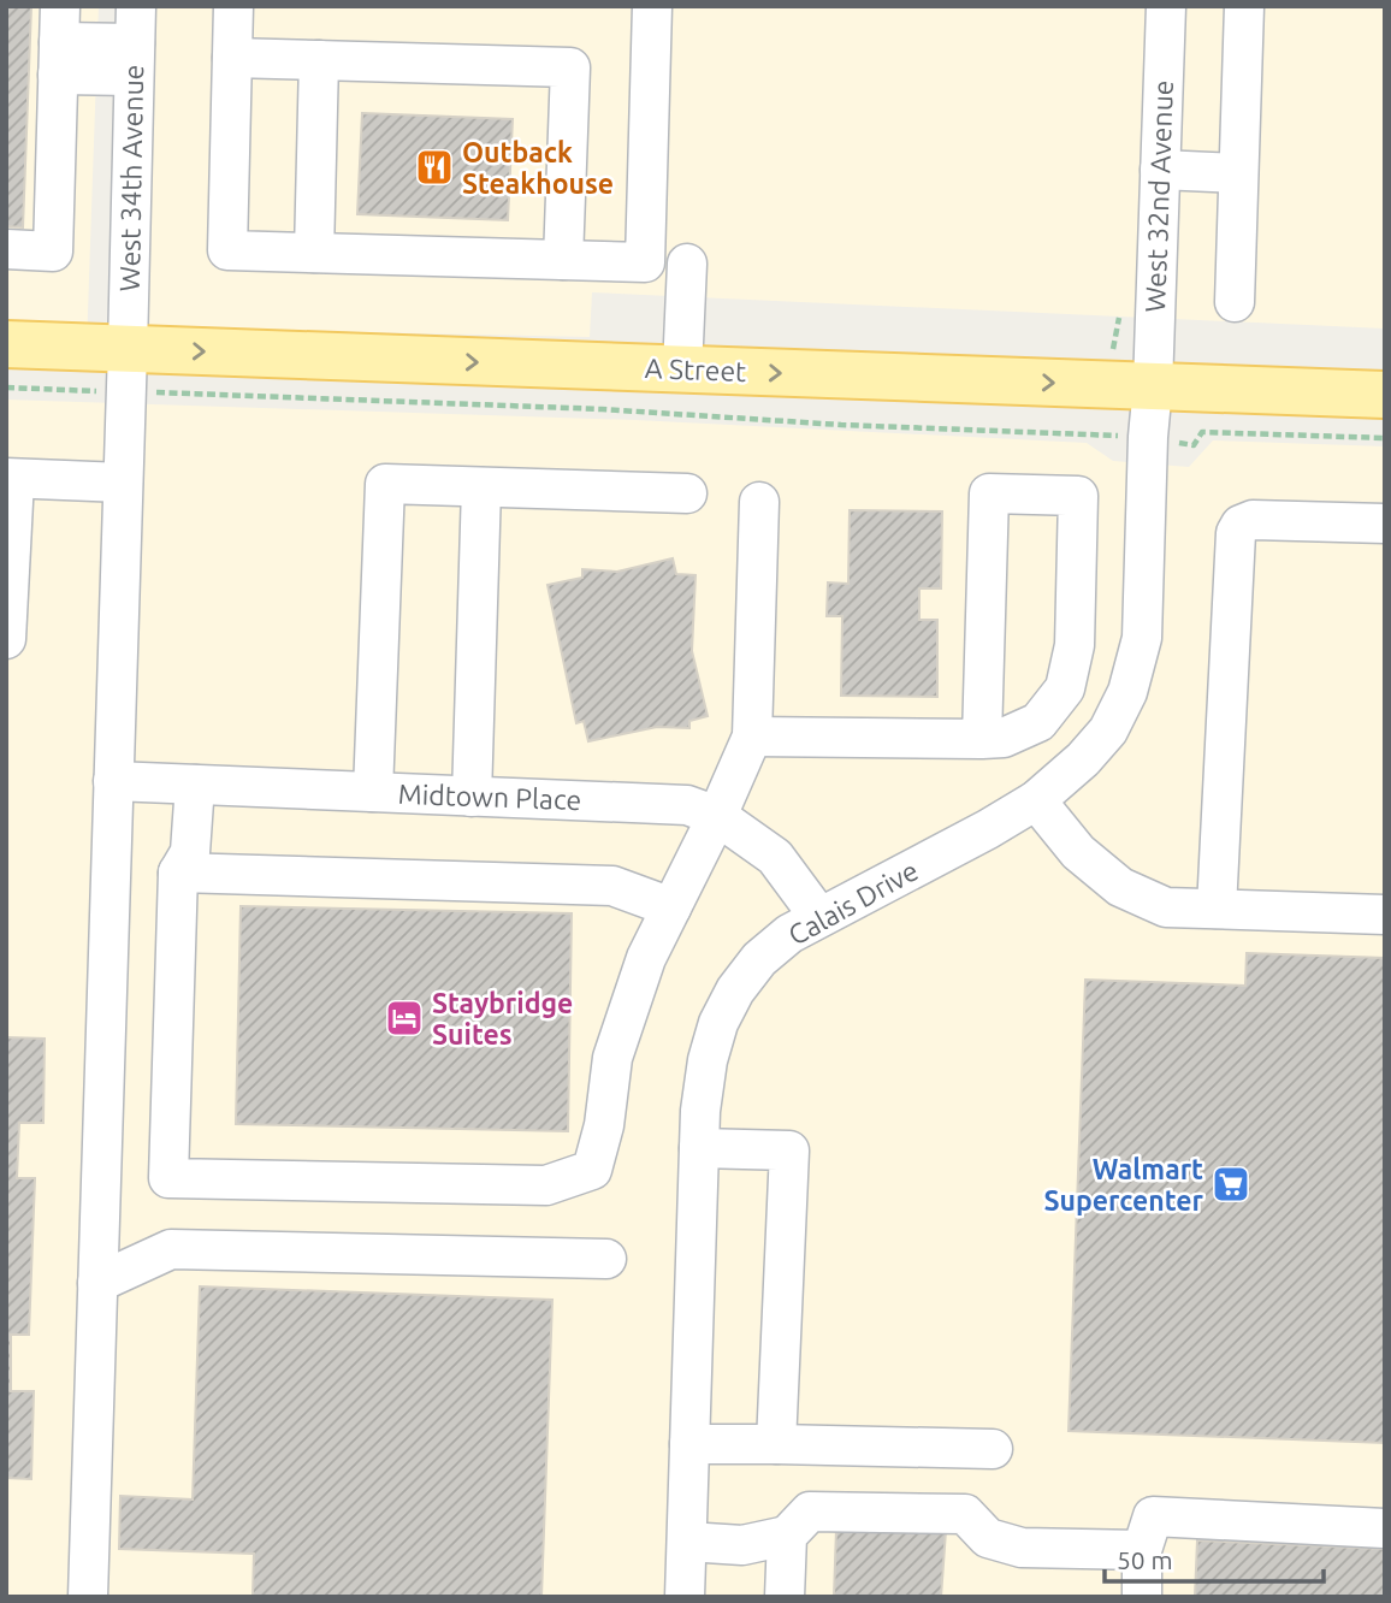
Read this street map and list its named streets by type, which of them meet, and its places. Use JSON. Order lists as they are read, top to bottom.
{
  "streets": {
    "main road": ["A Street"],
    "street": [
      "West 34th Avenue",
      "West 32nd Avenue",
      "Midtown Place",
      "Calais Drive"
    ]
  },
  "crossings": [
    ["West 34th Avenue", "A Street"],
    ["West 34th Avenue", "Midtown Place"],
    ["West 32nd Avenue", "A Street"],
    ["West 32nd Avenue", "Calais Drive"],
    ["A Street", "Calais Drive"],
    ["Midtown Place", "Calais Drive"]
  ],
  "one_way": ["A Street"],
  "places": {
    "restaurant": ["Outback Steakhouse"],
    "hotel": ["Staybridge Suites"],
    "supermarket": ["Walmart Supercenter"]
  },
  "scale_bar": "50 m"
}
